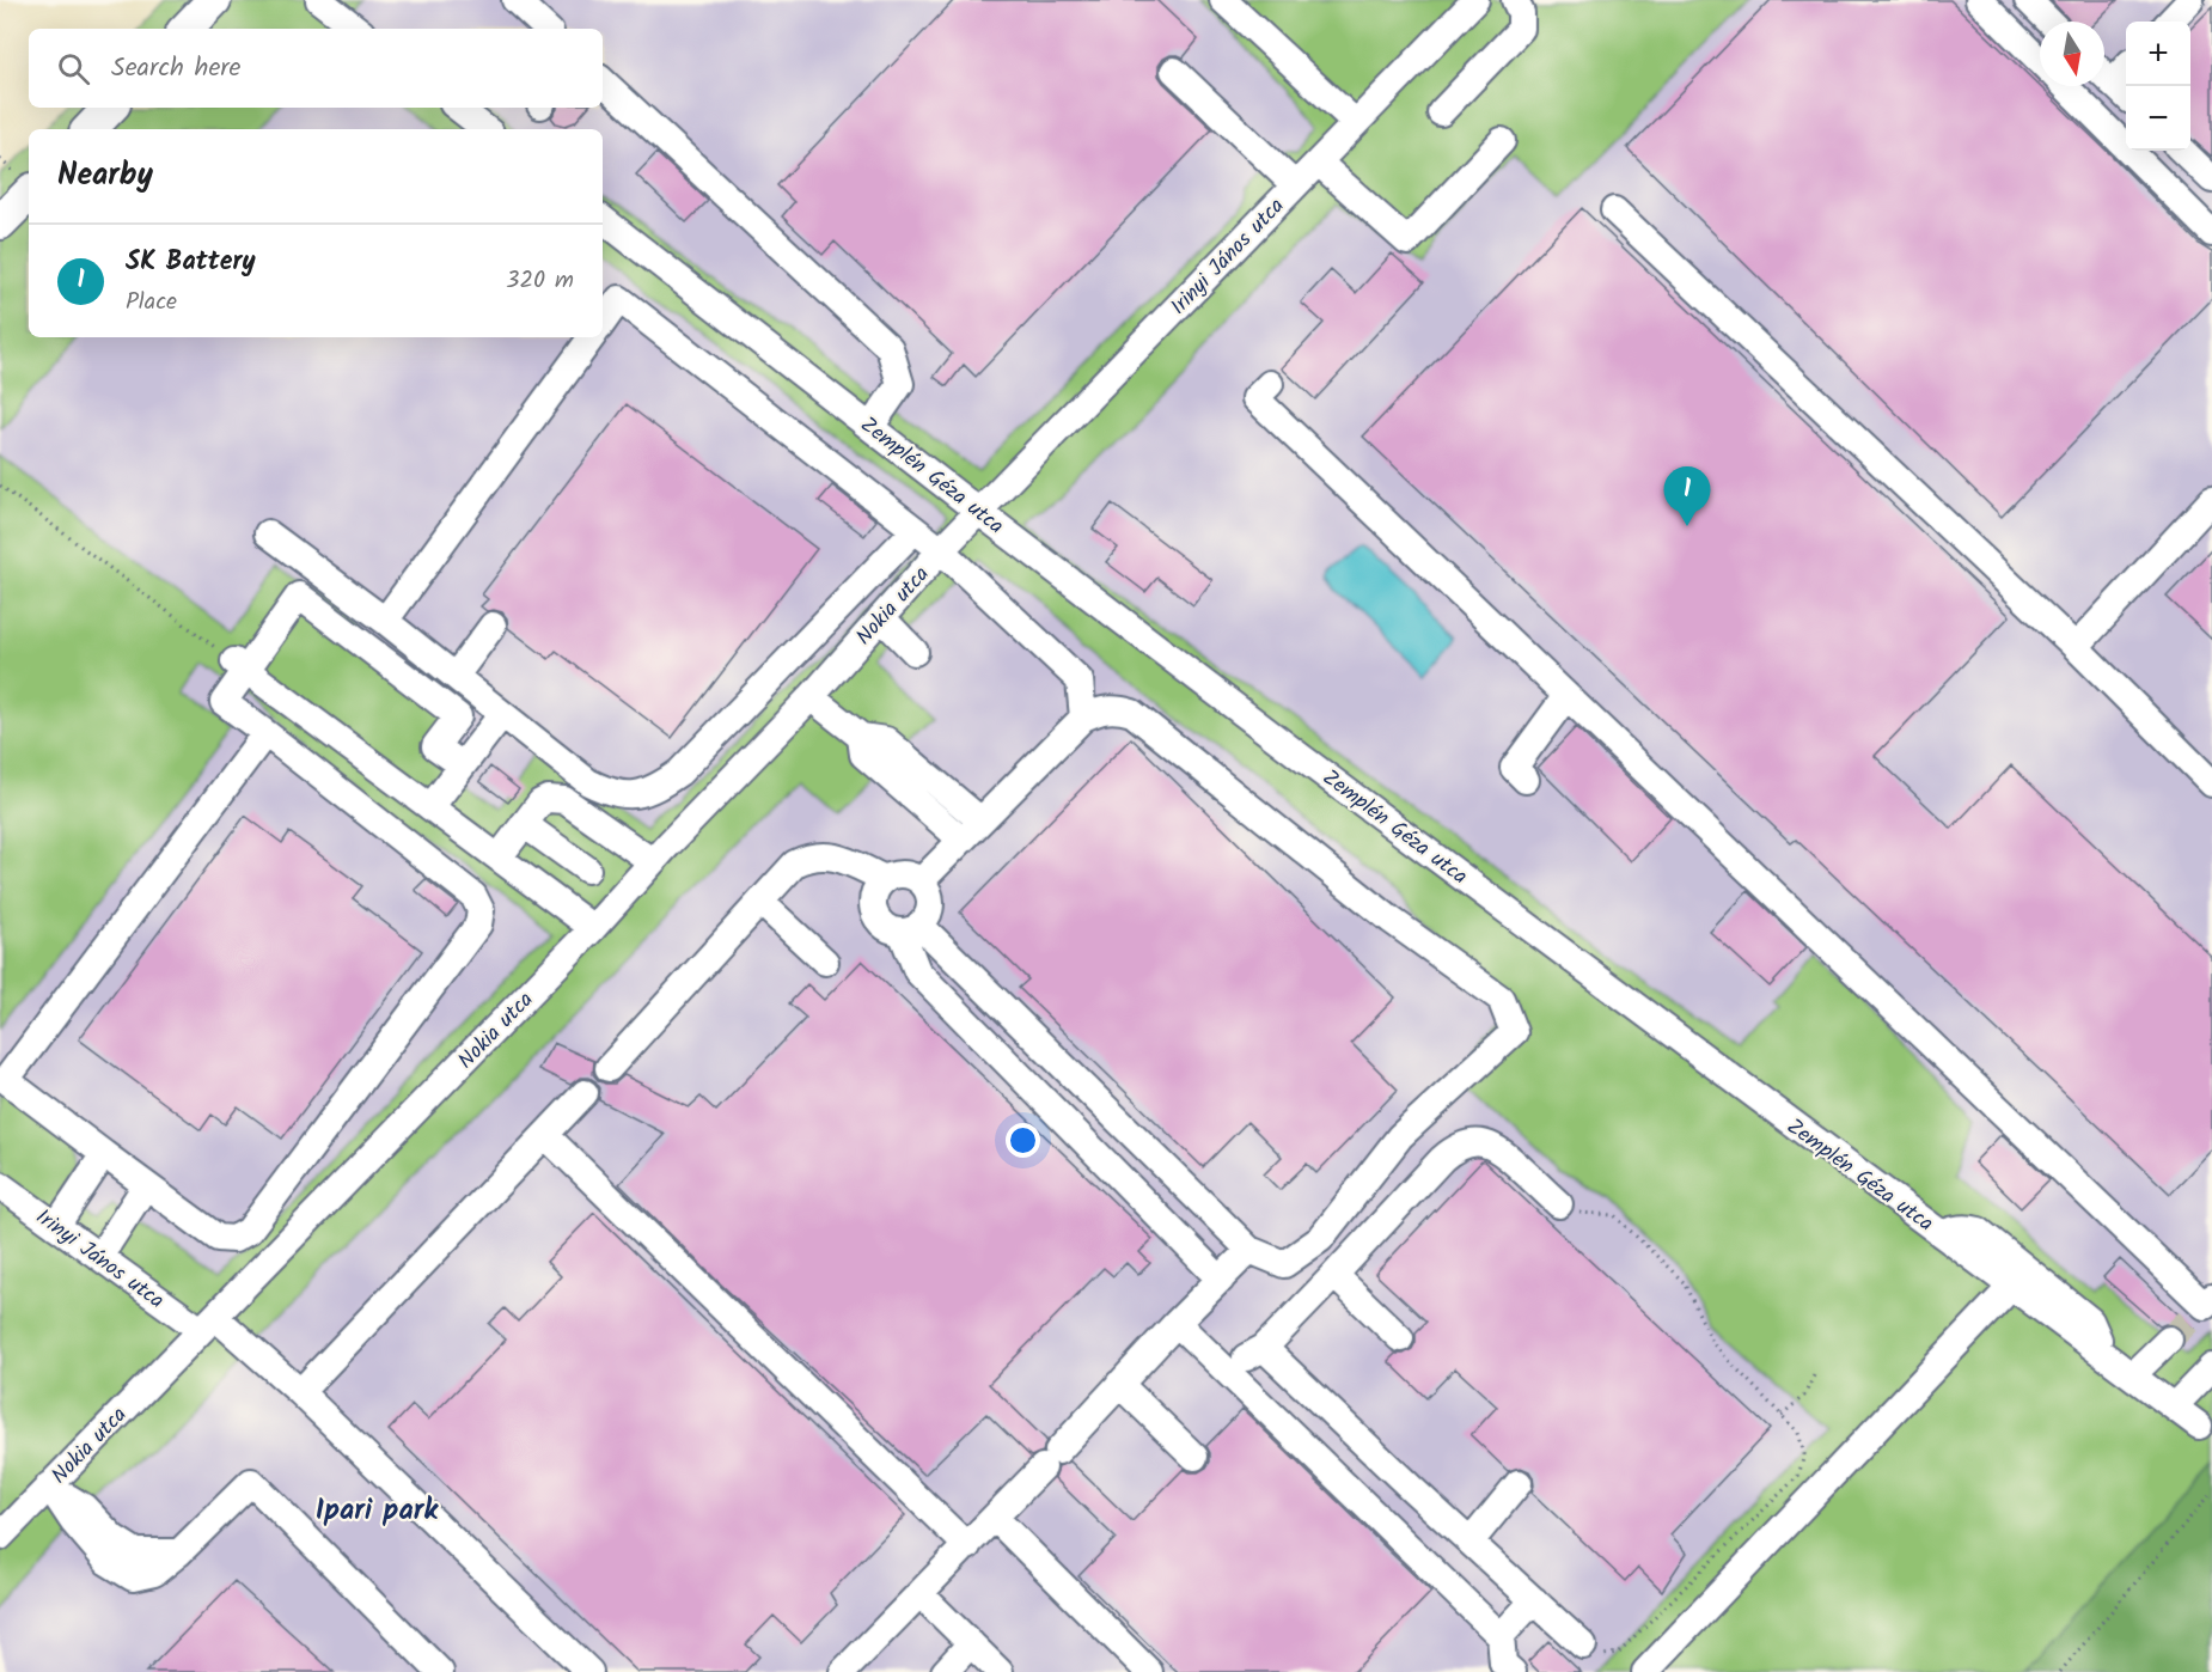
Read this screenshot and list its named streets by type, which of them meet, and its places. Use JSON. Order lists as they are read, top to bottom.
{
  "streets": {
    "street": ["Irinyi János utca", "Zemplén Géza utca", "Nokia utca"]
  },
  "crossings": [
    ["Irinyi János utca", "Zemplén Géza utca"],
    ["Irinyi János utca", "Nokia utca"],
    ["Zemplén Géza utca", "Nokia utca"]
  ],
  "districts": ["Ipari park"],
  "north": "bottom",
  "page": {
    "map_buttons": ["+", "−"],
    "search": "Search here",
    "heading": "Nearby",
    "list": [
      {
        "mark": "1",
        "name": "SK Battery",
        "note": "Place",
        "value": "320 m"
      }
    ],
    "pins": "1"
  }
}
